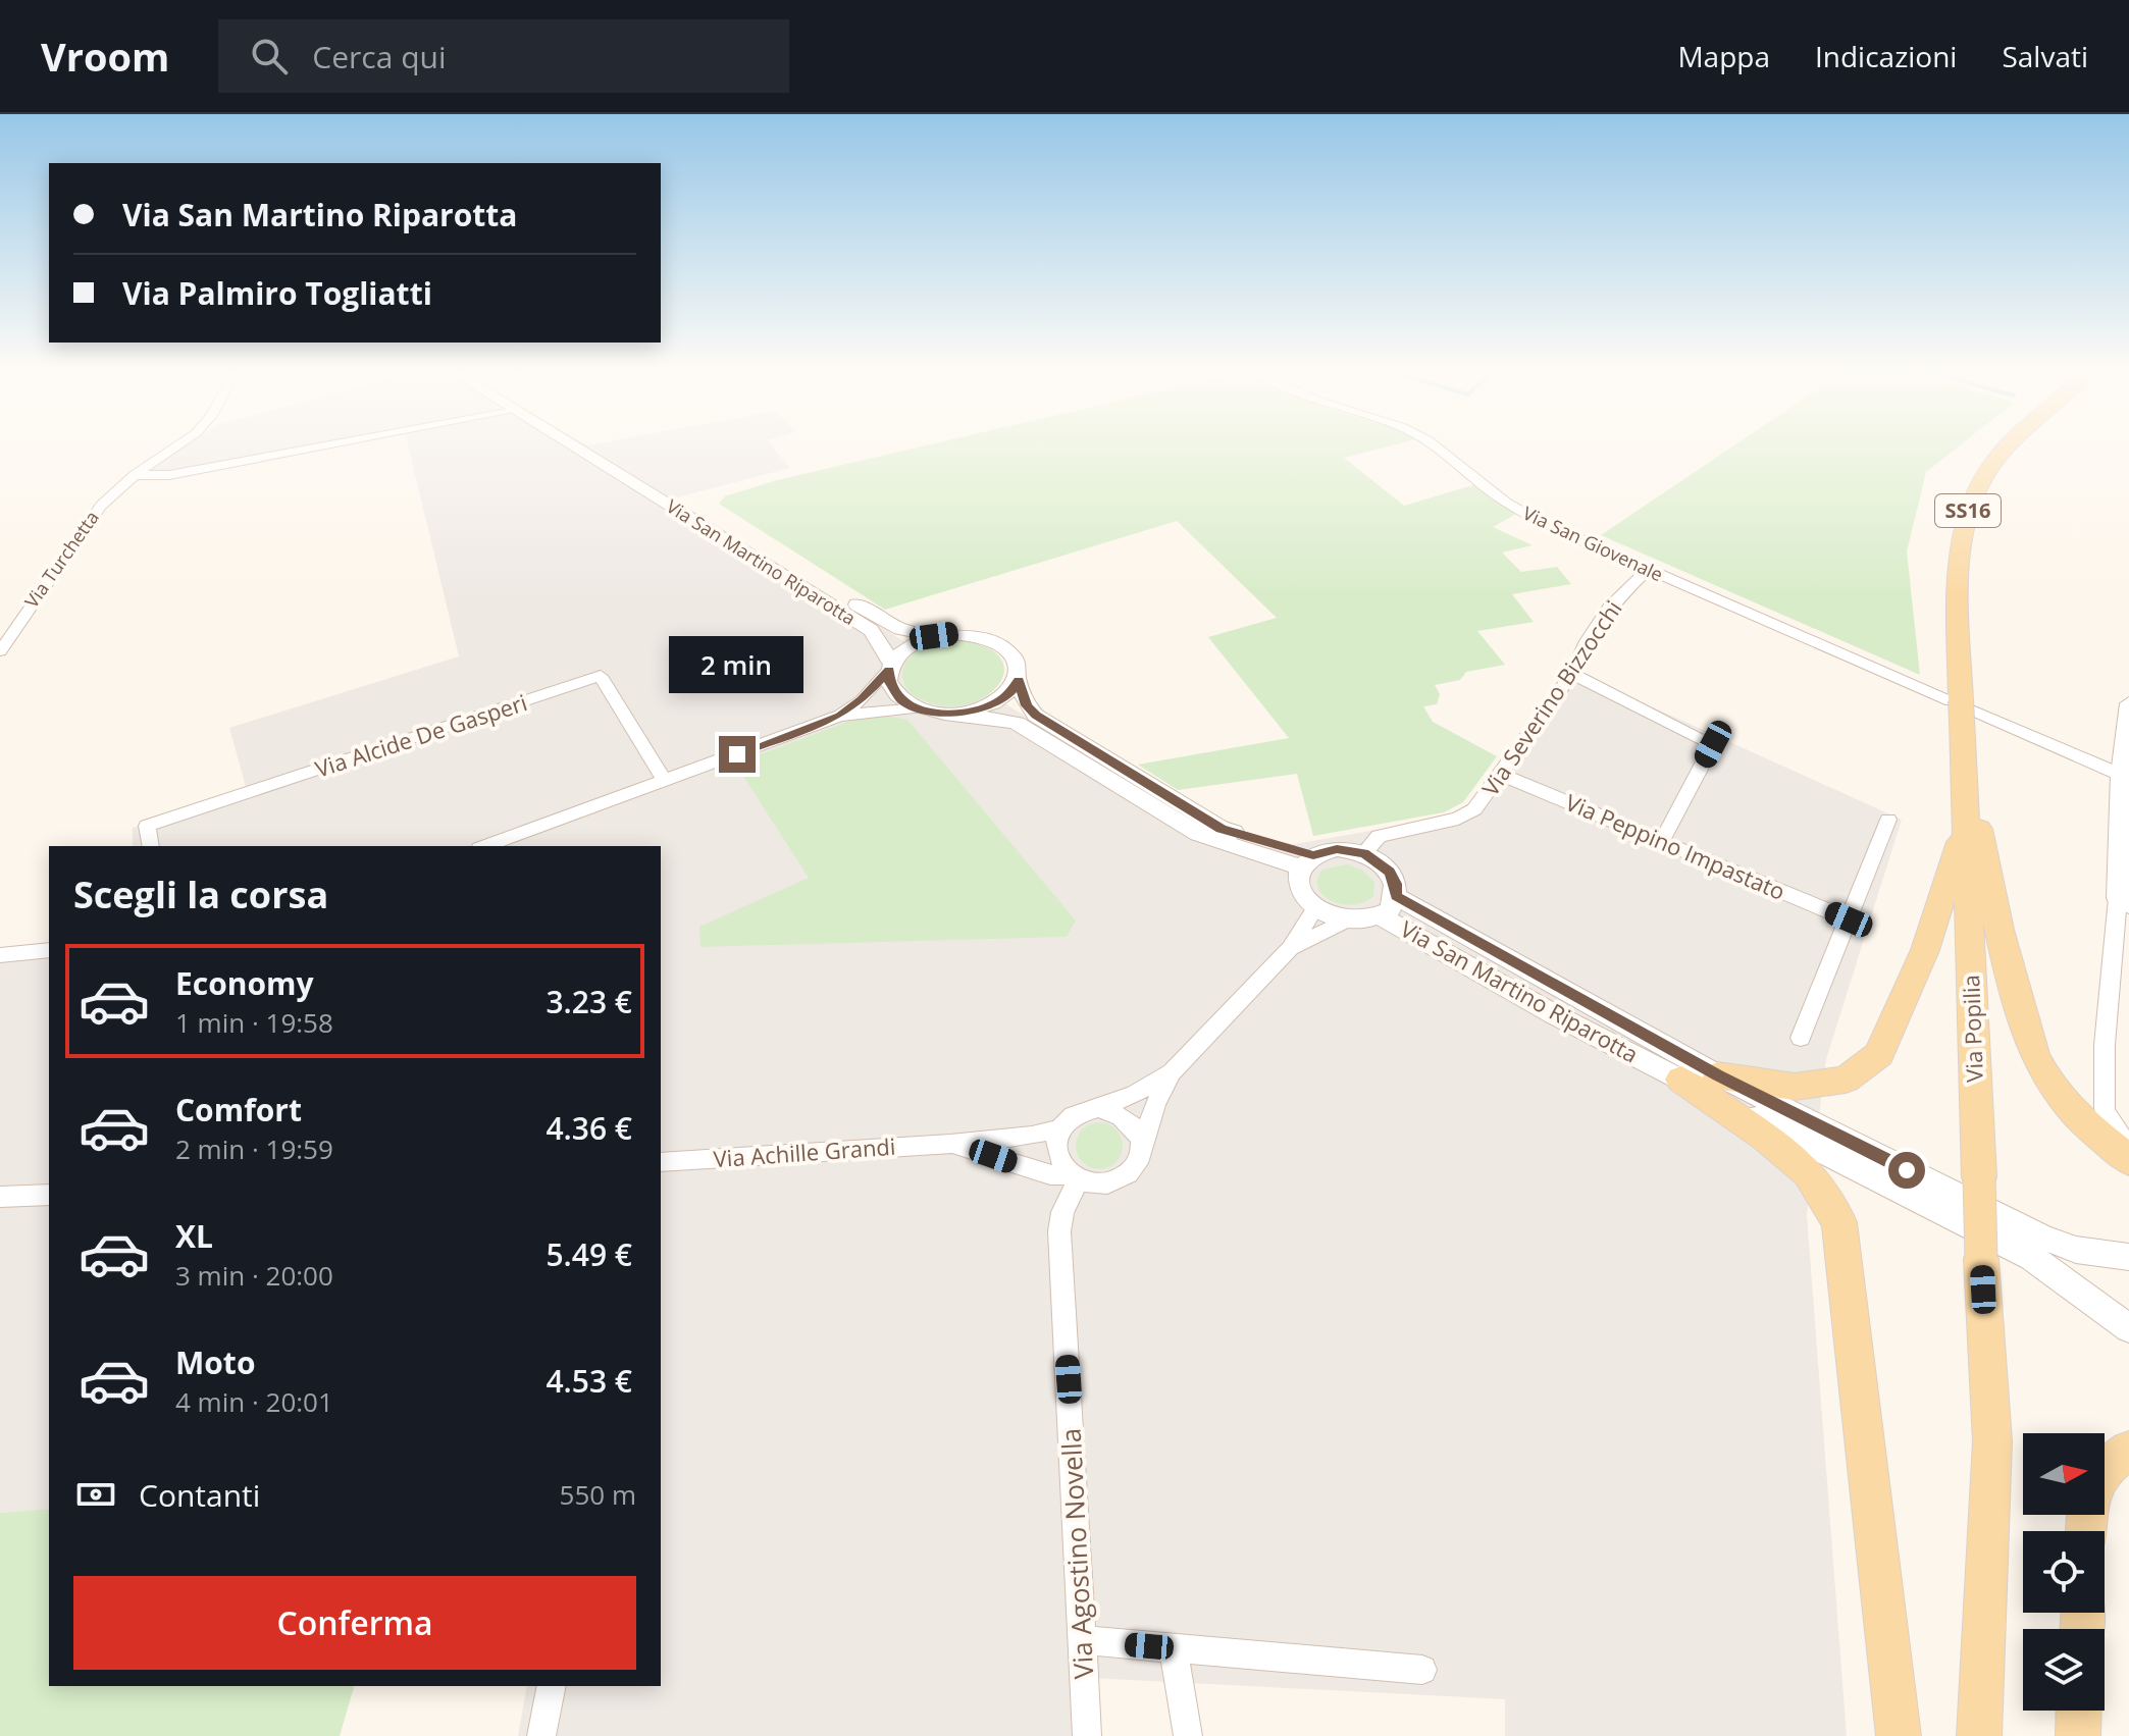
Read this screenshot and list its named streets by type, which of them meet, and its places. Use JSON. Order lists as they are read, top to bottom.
{
  "streets": {
    "main road": ["SS16", "Via Popilia"],
    "street": [
      "Via San Giovenale",
      "Via Turchetta",
      "Via San Martino Riparotta",
      "Via Severino Bizzocchi",
      "Via Alcide De Gasperi",
      "Via Peppino Impastato",
      "Via Achille Grandi",
      "Via Agostino Novella"
    ]
  },
  "crossings": [
    ["Via San Giovenale", "Via Severino Bizzocchi"],
    ["Via San Giovenale", "Via Popilia"],
    ["Via San Martino Riparotta", "Via Severino Bizzocchi"],
    ["Via San Martino Riparotta", "Via Achille Grandi"],
    ["Via Severino Bizzocchi", "Via Peppino Impastato"],
    ["Via Severino Bizzocchi", "Via Achille Grandi"],
    ["Via Achille Grandi", "Via Agostino Novella"]
  ],
  "north": "right",
  "page": {
    "header": "Vroom",
    "search": "Cerca qui",
    "nav": ["Mappa", "Indicazioni", "Salvati"],
    "banner": ["Via San Martino Riparotta", "Via Palmiro Togliatti"],
    "bubble": "2 min",
    "heading": "Scegli la corsa",
    "list": [
      {
        "name": "Economy",
        "note": "1 min · 19:58",
        "value": "3.23 €"
      },
      {
        "name": "Comfort",
        "note": "2 min · 19:59",
        "value": "4.36 €"
      },
      {
        "name": "XL",
        "note": "3 min · 20:00",
        "value": "5.49 €"
      },
      {
        "name": "Moto",
        "note": "4 min · 20:01",
        "value": "4.53 €"
      }
    ],
    "pay": ["Contanti", "550 m"],
    "buttons": "Conferma"
  }
}
